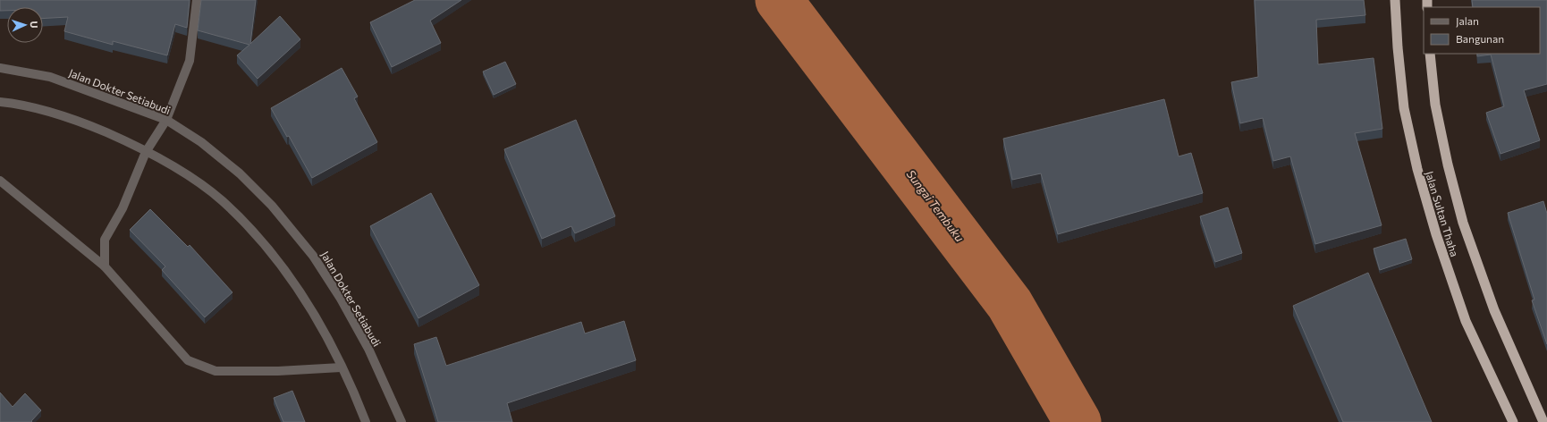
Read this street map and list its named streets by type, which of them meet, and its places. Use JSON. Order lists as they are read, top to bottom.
{
  "streets": {
    "highway": ["Jalan Sultan Thaha"],
    "street": ["Jalan Dokter Setiabudi"]
  },
  "water": ["Sungai Tembuku"],
  "legend": ["Jalan", "Bangunan"],
  "north": "right"
}
